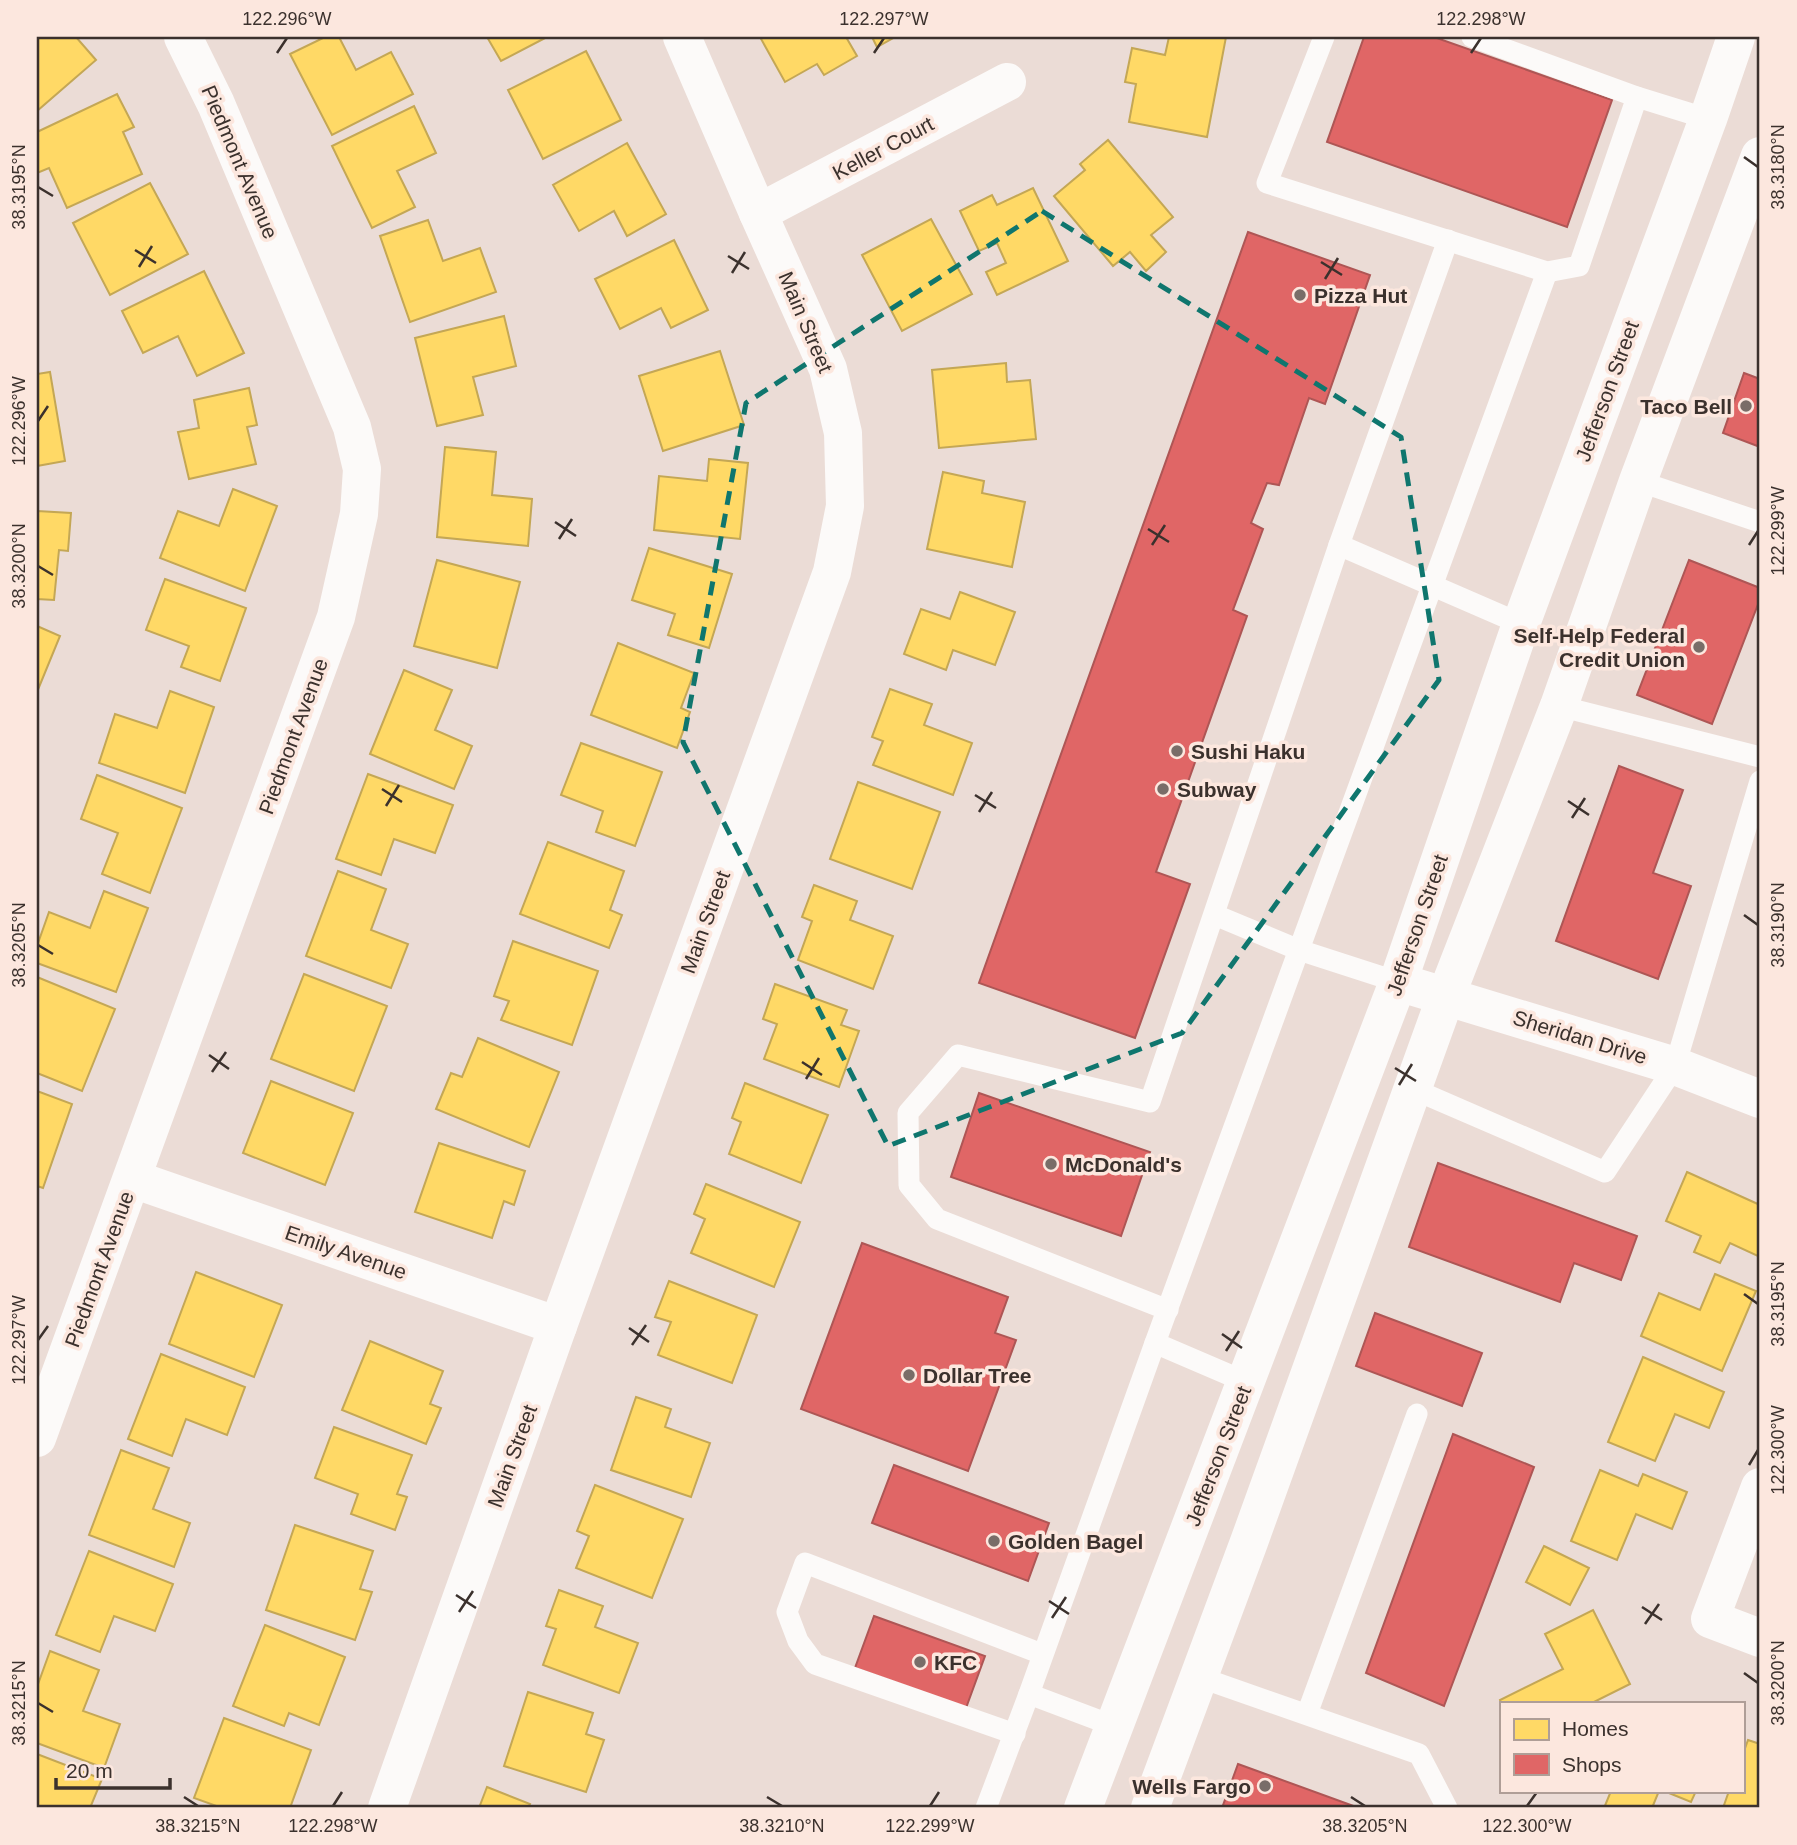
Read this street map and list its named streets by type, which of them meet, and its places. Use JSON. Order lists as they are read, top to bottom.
{
  "streets": {
    "street": [
      "Keller Court",
      "Piedmont Avenue",
      "Main Street",
      "Jefferson Street",
      "Sheridan Drive",
      "Emily Avenue"
    ]
  },
  "crossings": [
    ["Keller Court", "Main Street"],
    ["Piedmont Avenue", "Emily Avenue"],
    ["Main Street", "Emily Avenue"],
    ["Jefferson Street", "Sheridan Drive"]
  ],
  "places": [
    "Pizza Hut",
    "Taco Bell",
    "Self-Help Federal Credit Union",
    "Sushi Haku",
    "Subway",
    "McDonald's",
    "Dollar Tree",
    "Golden Bagel",
    "KFC",
    "Wells Fargo"
  ],
  "legend": ["Homes", "Shops"],
  "scale_bar": "20 m",
  "coordinates": [
    "122.296°W",
    "122.297°W",
    "122.298°W",
    "38.3180°N",
    "38.3195°N",
    "122.299°W",
    "38.3200°N",
    "38.3190°N",
    "38.3205°N",
    "122.300°W",
    "38.3215°N",
    "38.3210°N"
  ]
}
